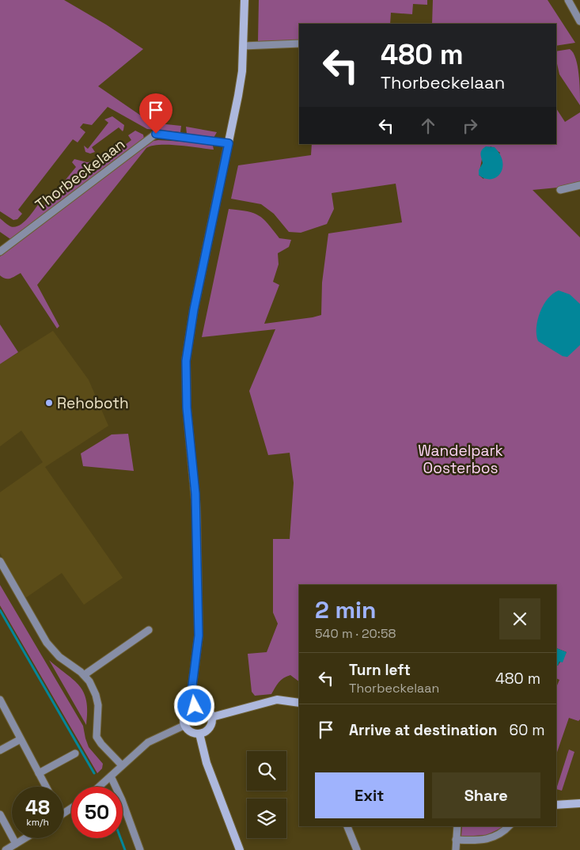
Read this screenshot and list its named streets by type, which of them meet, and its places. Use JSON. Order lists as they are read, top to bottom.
{
  "streets": {
    "street": ["Thorbeckelaan"]
  },
  "parks": ["Wandelpark Oosterbos"],
  "places": ["Rehoboth"],
  "page": {
    "turn": ["480 m", "Thorbeckelaan"],
    "heading": ["2 min", "540 m · 20:58"],
    "list": [
      {
        "name": "Turn left",
        "note": "Thorbeckelaan",
        "value": "480 m"
      },
      {
        "name": "Arrive at destination",
        "value": "60 m"
      }
    ],
    "buttons": ["Exit", "Share"],
    "speed": "48 km/h",
    "limit": "50"
  }
}
